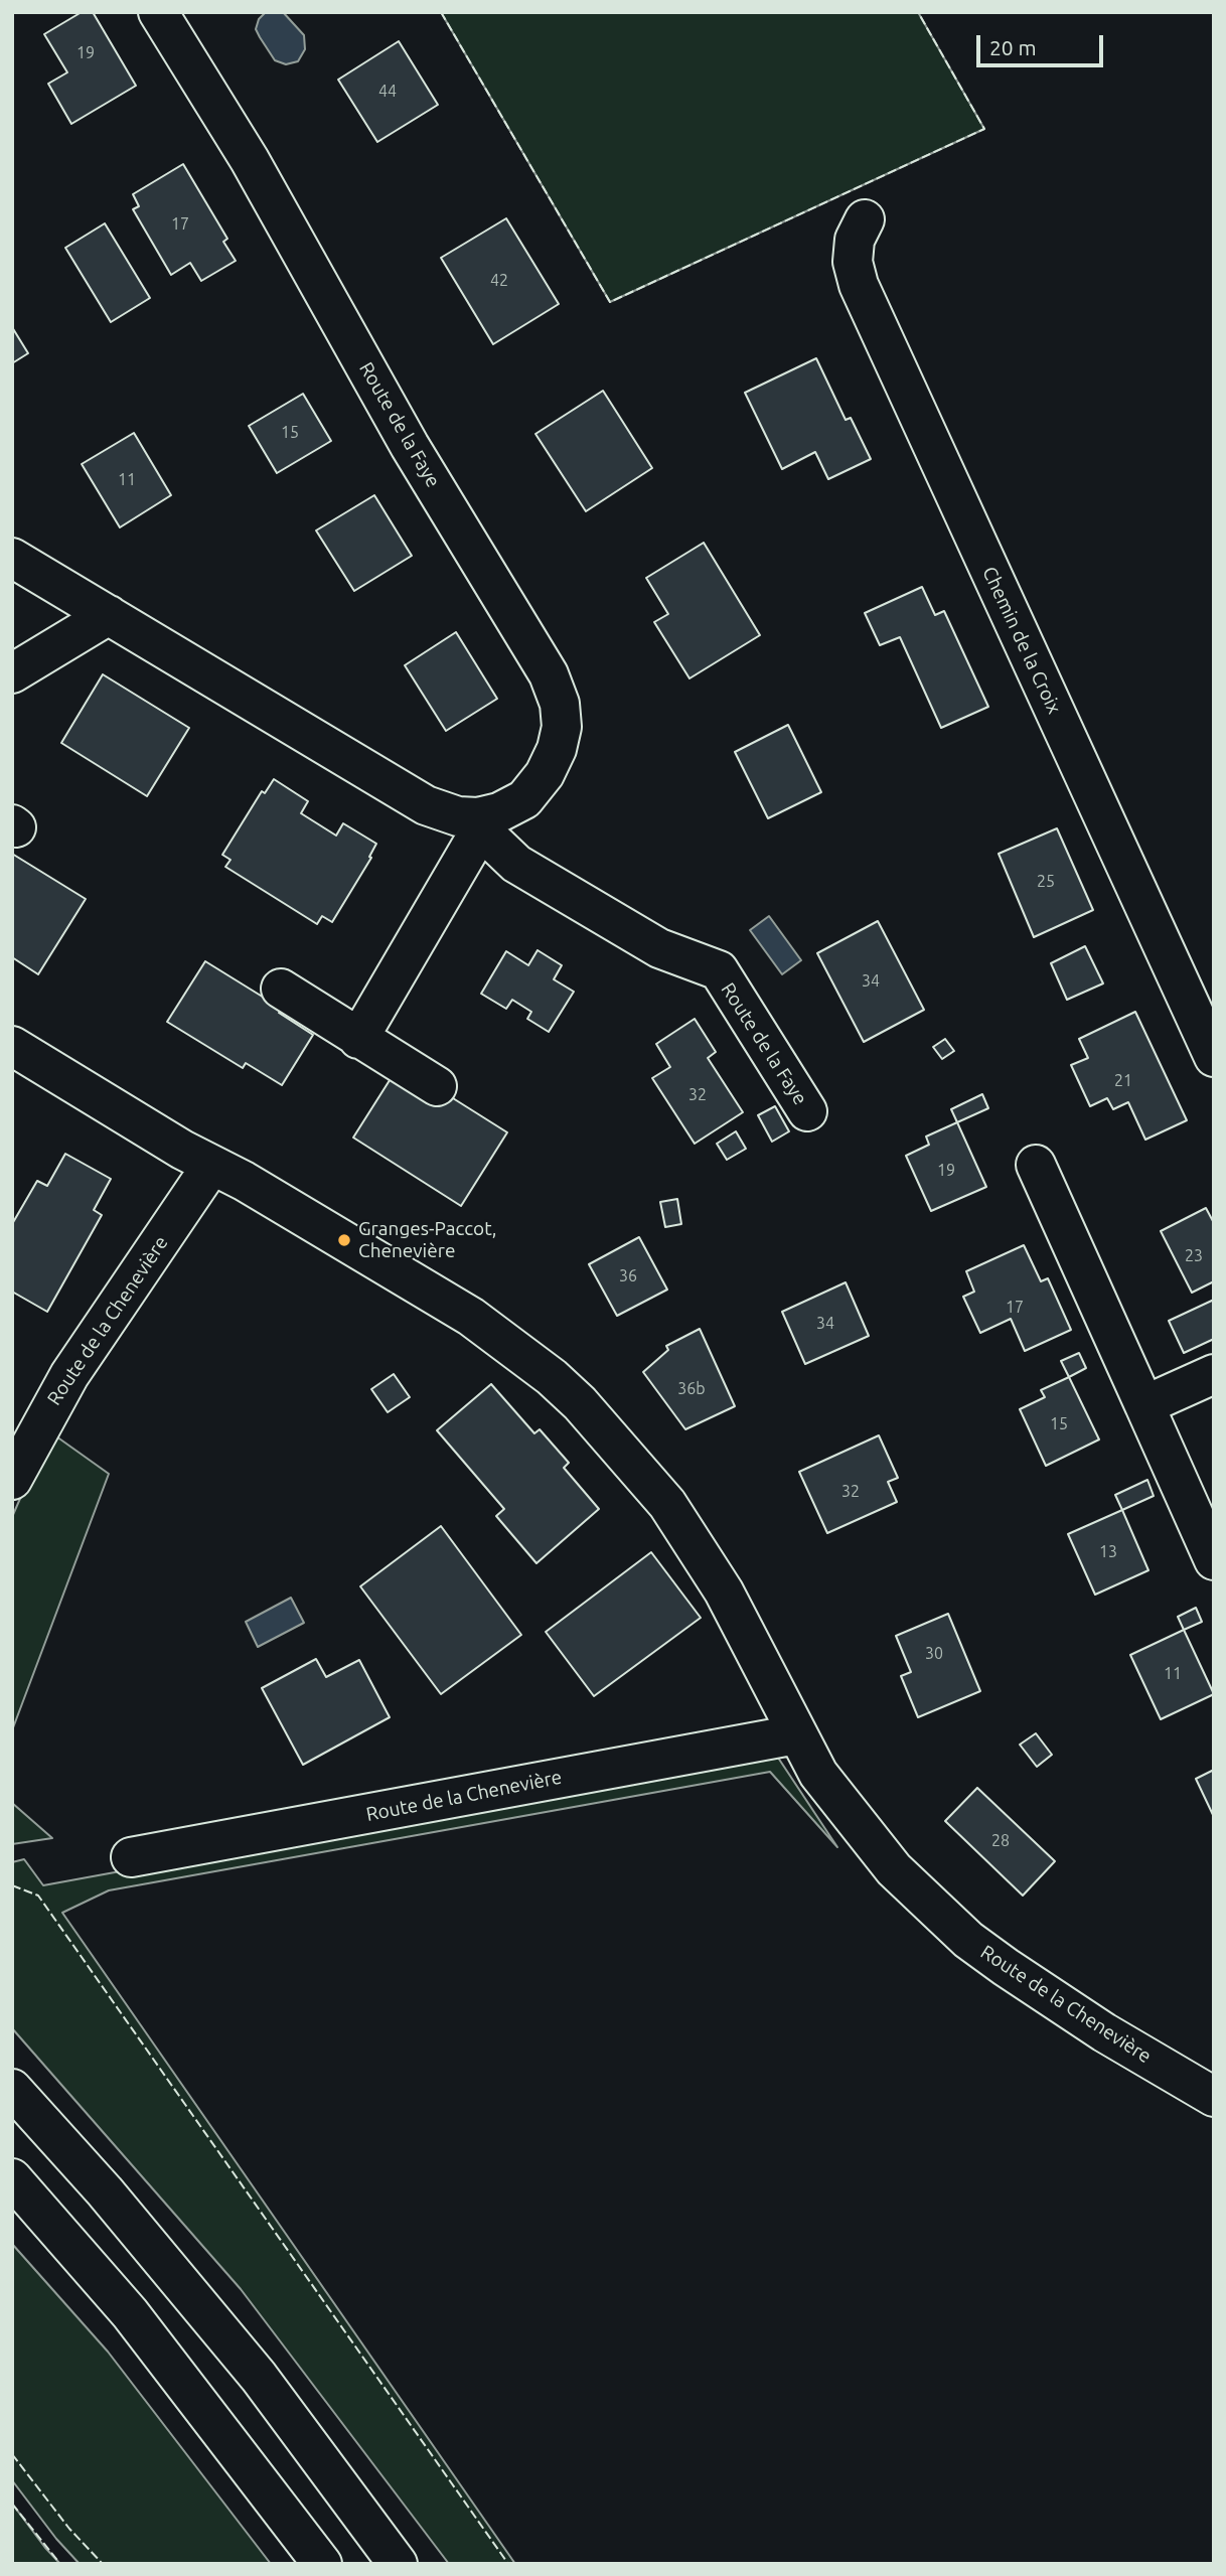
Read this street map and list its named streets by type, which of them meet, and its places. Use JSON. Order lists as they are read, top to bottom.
{
  "streets": {
    "main road": ["Route de la Faye", "Chemin de la Croix", "Route de la Chenevière"]
  },
  "places": ["Granges-Paccot, Chenevière"],
  "house_numbers": [
    "19",
    "44",
    "17",
    "42",
    "15",
    "11",
    "25",
    "34",
    "21",
    "32",
    "19",
    "23",
    "36",
    "17",
    "34",
    "36b",
    "15",
    "32",
    "13",
    "30",
    "11",
    "28"
  ],
  "scale_bar": "20 m"
}
